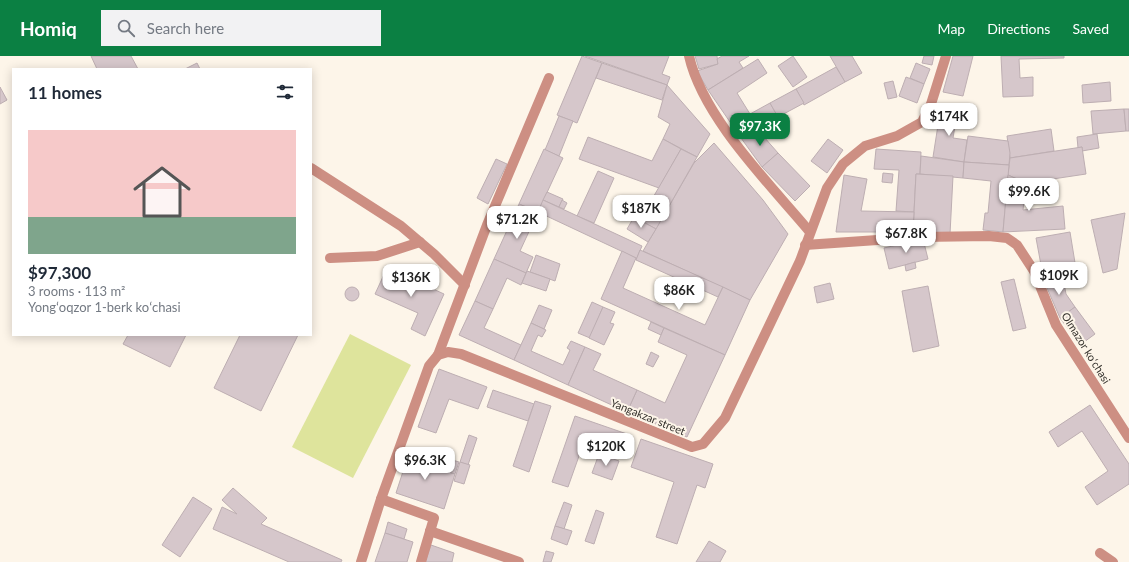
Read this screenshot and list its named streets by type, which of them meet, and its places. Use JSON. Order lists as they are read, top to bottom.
{
  "streets": {
    "street": ["Olmazor koʻchasi", "Yangakzar street"]
  },
  "crossings": [
    ["Olmazor koʻchasi", "Yangakzar street"]
  ],
  "page": {
    "header": "Homiq",
    "search": "Search here",
    "nav": ["Map", "Directions", "Saved"],
    "heading": "11 homes",
    "price": [
      "$174K",
      "$97.3K",
      "$99.6K",
      "$187K",
      "$71.2K",
      "$67.8K",
      "$109K",
      "$136K",
      "$86K",
      "$120K",
      "$96.3K"
    ],
    "list": [
      {
        "name": "$97,300",
        "note": "3 rooms · 113 m² · Yongʻoqzor 1-berk koʻchasi"
      }
    ]
  }
}
